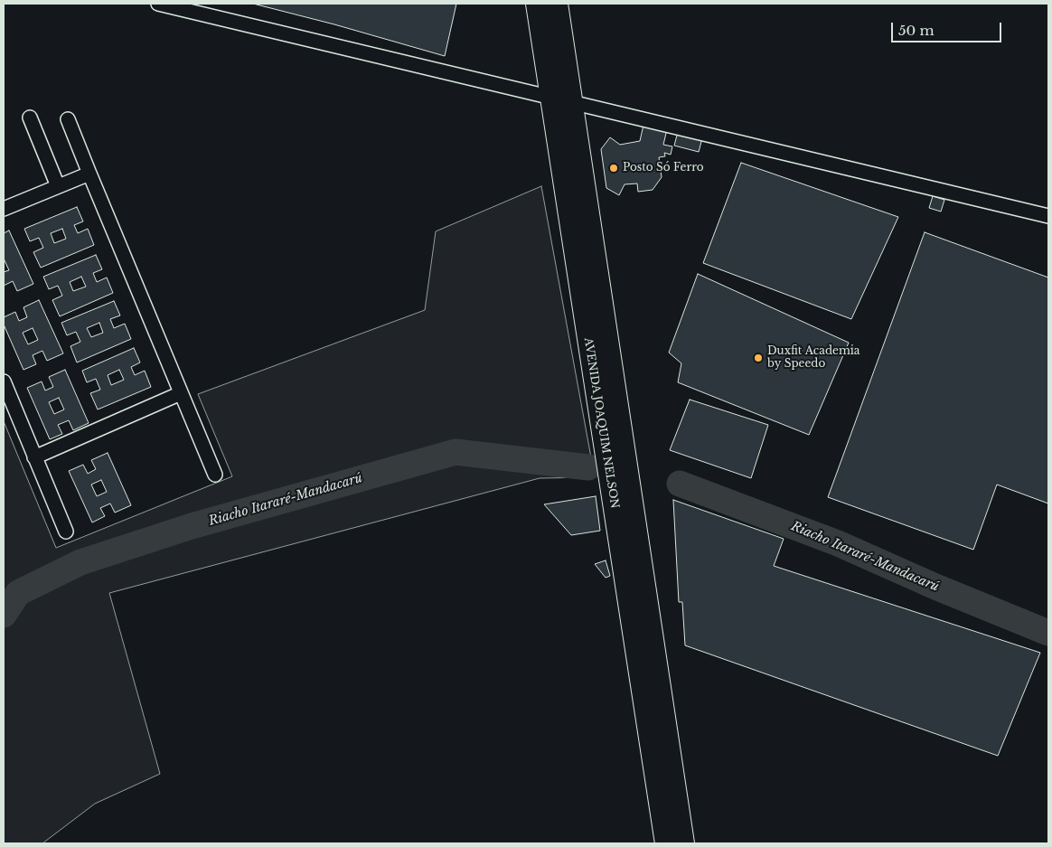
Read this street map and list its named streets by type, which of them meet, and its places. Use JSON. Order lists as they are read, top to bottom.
{
  "streets": {
    "main road": ["AVENIDA JOAQUIM NELSON"]
  },
  "water": ["Riacho Itararé-Mandacarú"],
  "places": ["Posto Só Ferro", "Duxfit Academia by Speedo"],
  "scale_bar": "50 m"
}
